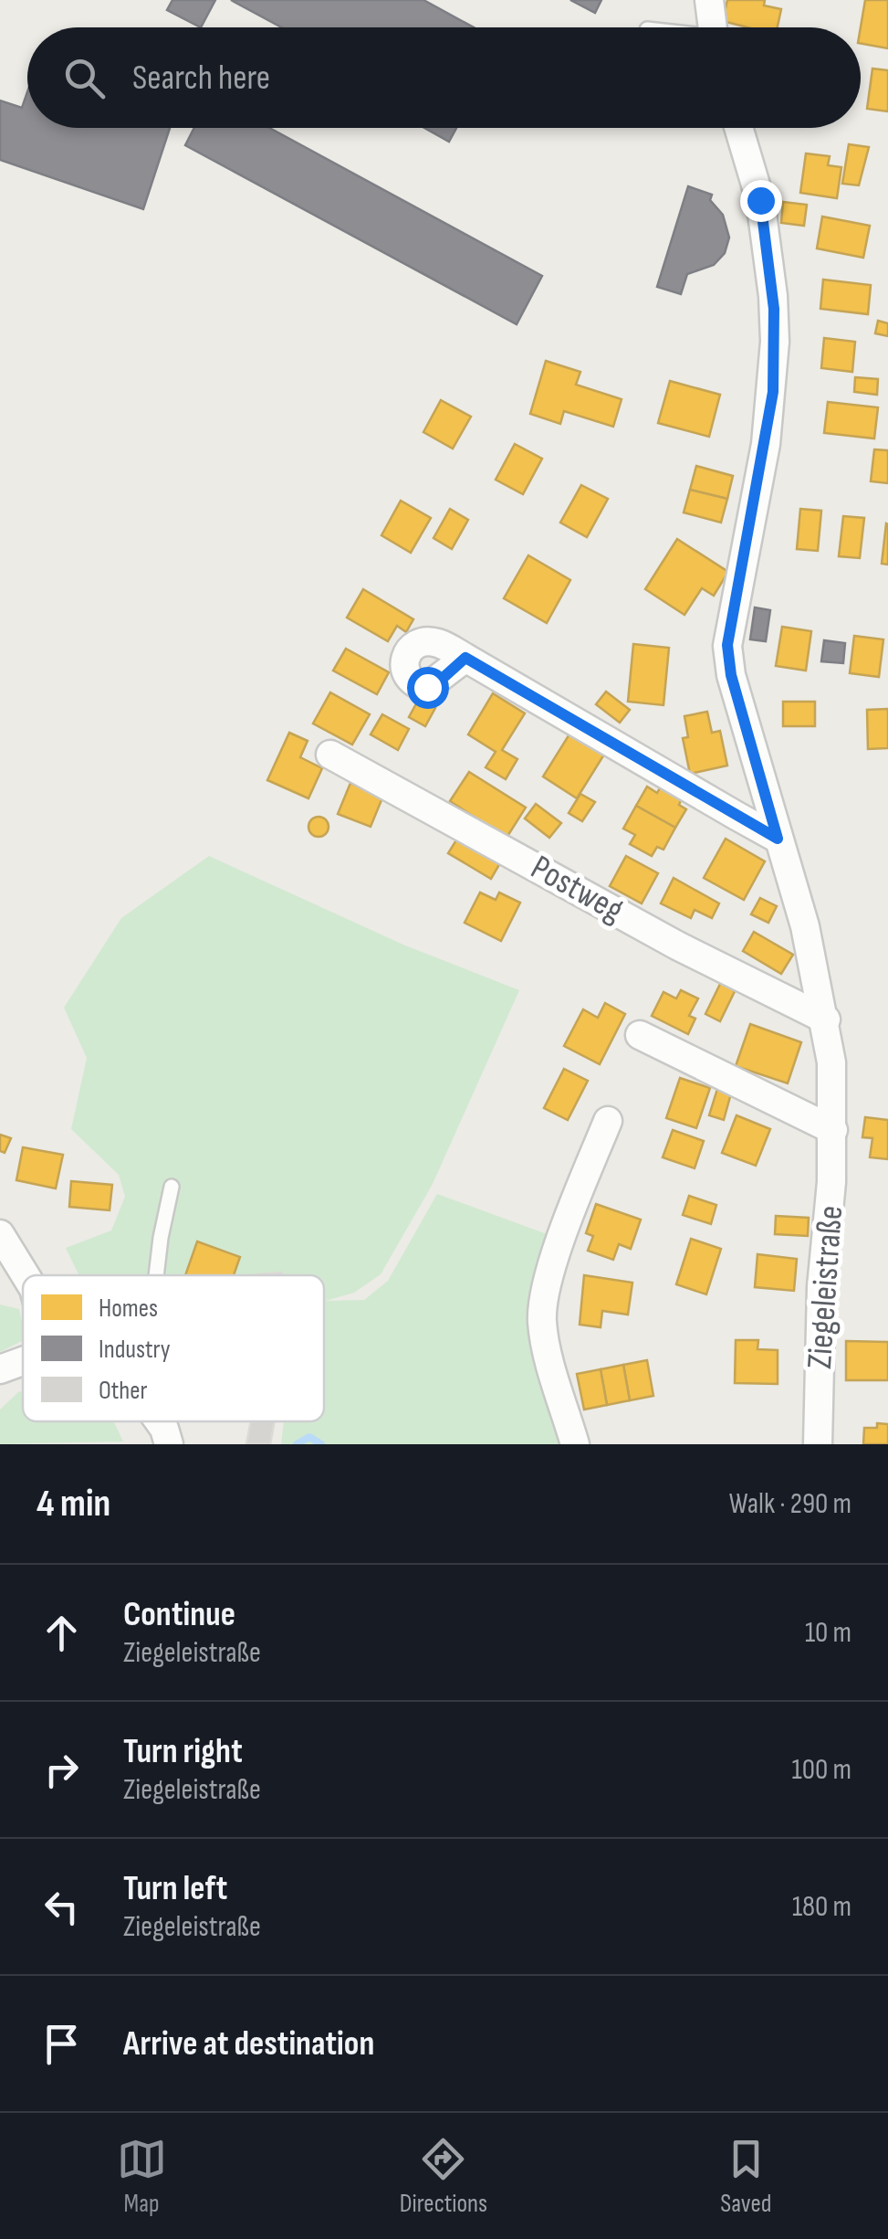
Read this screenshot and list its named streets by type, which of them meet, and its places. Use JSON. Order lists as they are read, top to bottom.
{
  "streets": {
    "street": ["Postweg", "Ziegeleistraße"]
  },
  "crossings": [
    ["Postweg", "Ziegeleistraße"]
  ],
  "legend": ["Homes", "Industry", "Other"],
  "page": {
    "search": "Search here",
    "heading": ["4 min", "Walk · 290 m"],
    "list": [
      ["Continue", "Ziegeleistraße", "10 m"],
      ["Turn right", "Ziegeleistraße", "100 m"],
      ["Turn left", "Ziegeleistraße", "180 m"],
      "Arrive at destination"
    ],
    "nav": ["Map", "Directions", "Saved"]
  }
}
